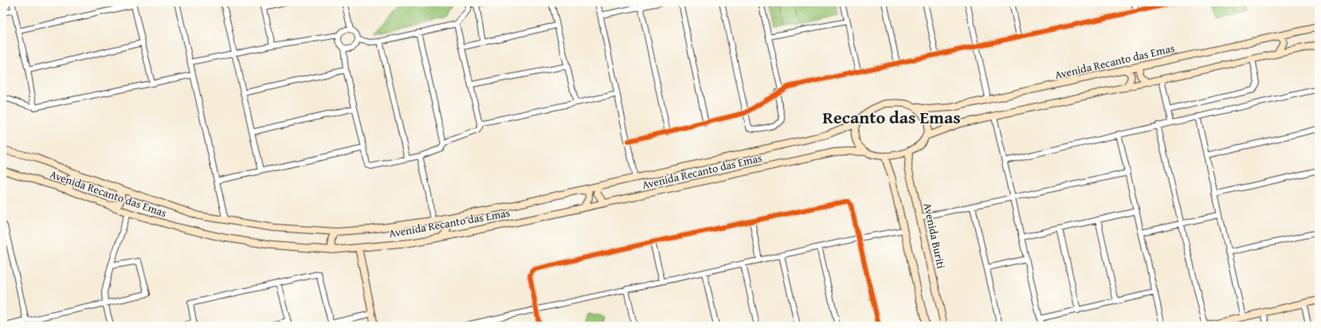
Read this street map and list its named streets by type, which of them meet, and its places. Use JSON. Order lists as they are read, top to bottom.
{
  "streets": {
    "main road": ["Avenida Recanto das Emas", "Avenida Buriti"]
  },
  "crossings": [
    ["Avenida Recanto das Emas", "Avenida Buriti"]
  ],
  "districts": ["Recanto das Emas"]
}
